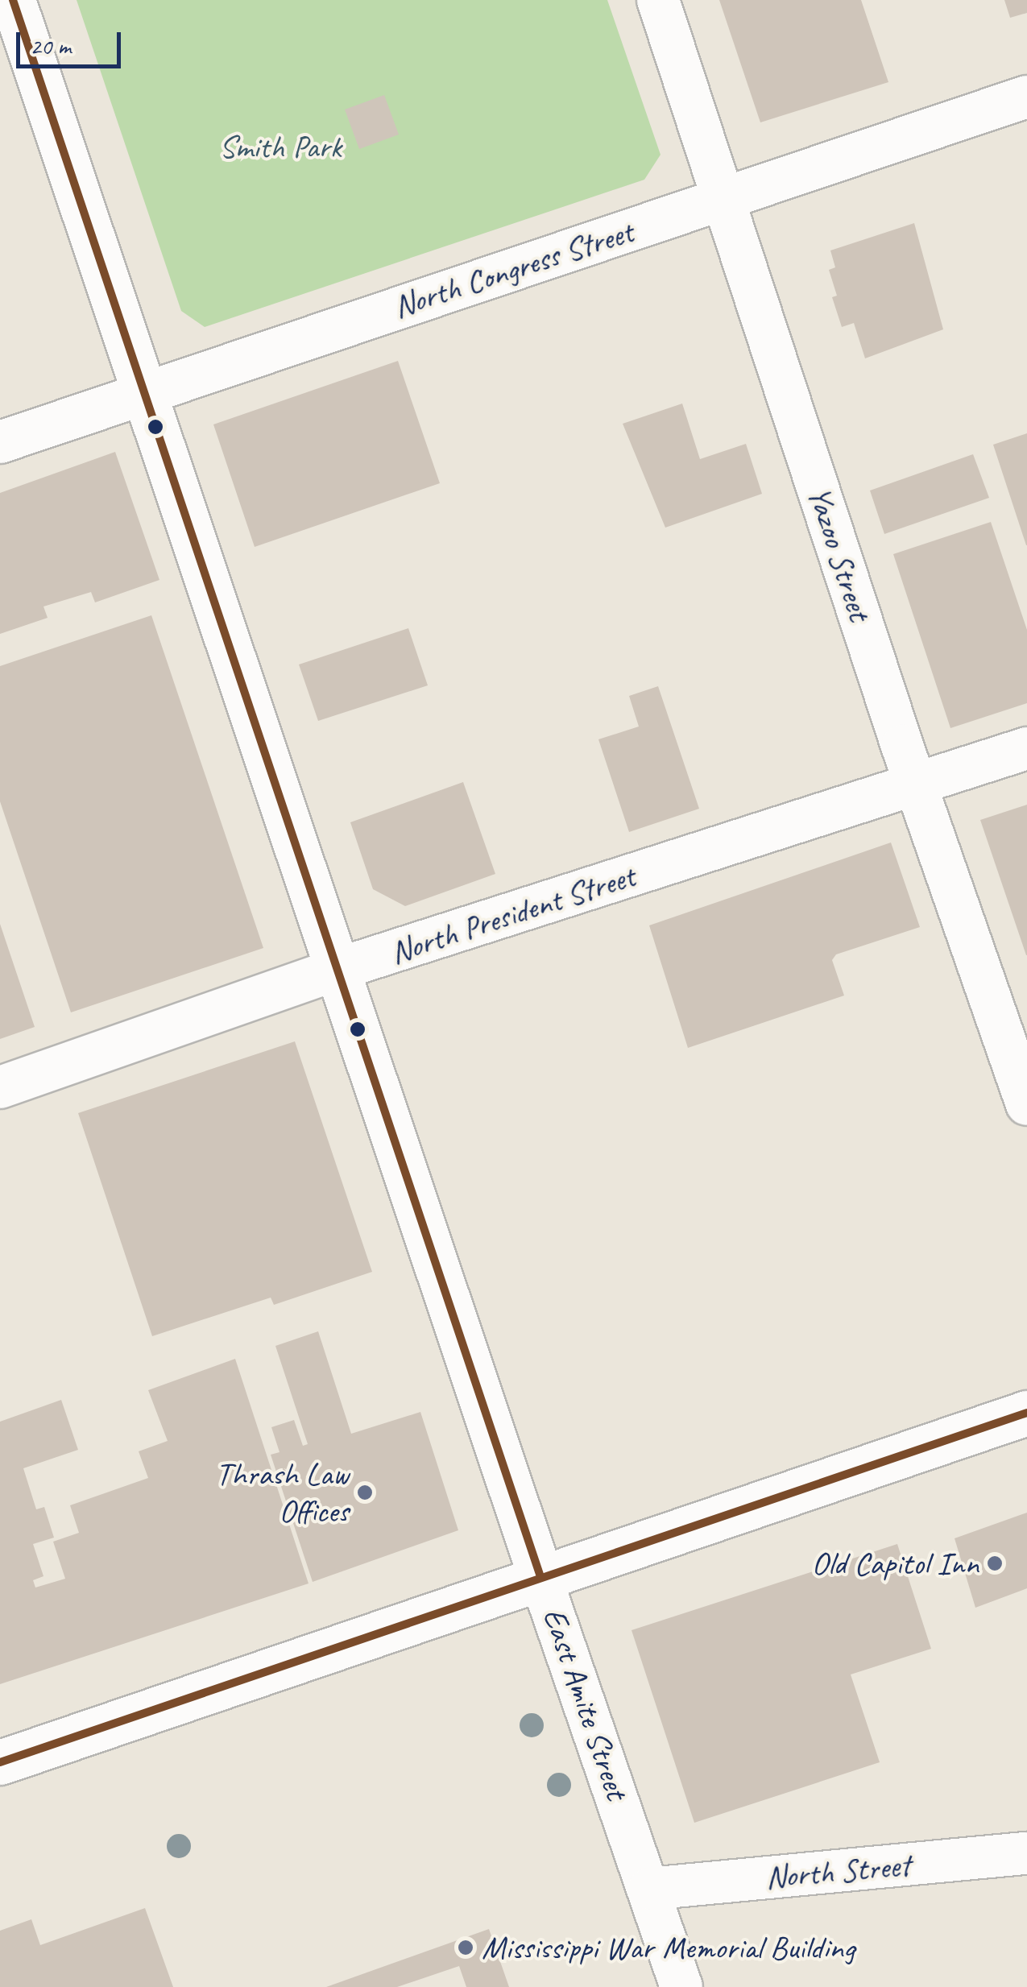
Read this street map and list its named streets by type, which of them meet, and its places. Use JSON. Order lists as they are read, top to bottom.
{
  "streets": {
    "main road": ["East Amite Street"],
    "street": [
      "North Congress Street",
      "Yazoo Street",
      "North President Street",
      "North Street"
    ]
  },
  "crossings": [
    ["North Congress Street", "Yazoo Street"],
    ["North Congress Street", "East Amite Street"],
    ["Yazoo Street", "North President Street"],
    ["North President Street", "East Amite Street"],
    ["East Amite Street", "North Street"]
  ],
  "parks": ["Smith Park"],
  "places": ["Thrash Law Offices", "Old Capitol Inn", "Mississippi War Memorial Building"],
  "scale_bar": "20 m"
}
